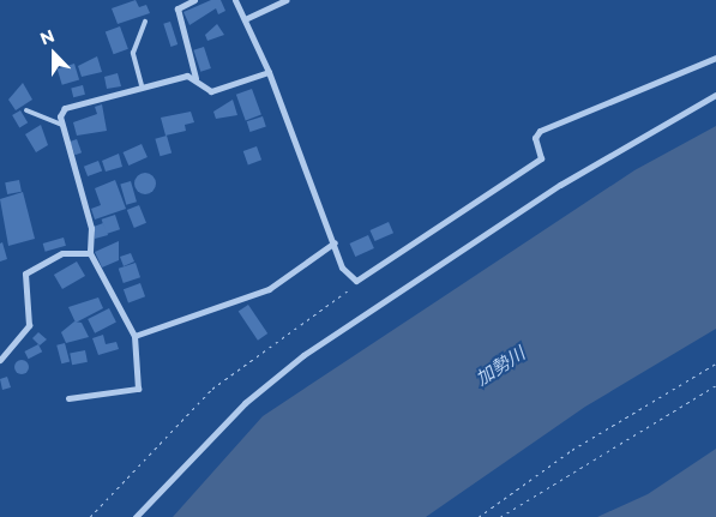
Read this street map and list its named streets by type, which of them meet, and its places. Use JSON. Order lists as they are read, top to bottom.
{
  "water": ["加勢川"],
  "north": "top"
}
